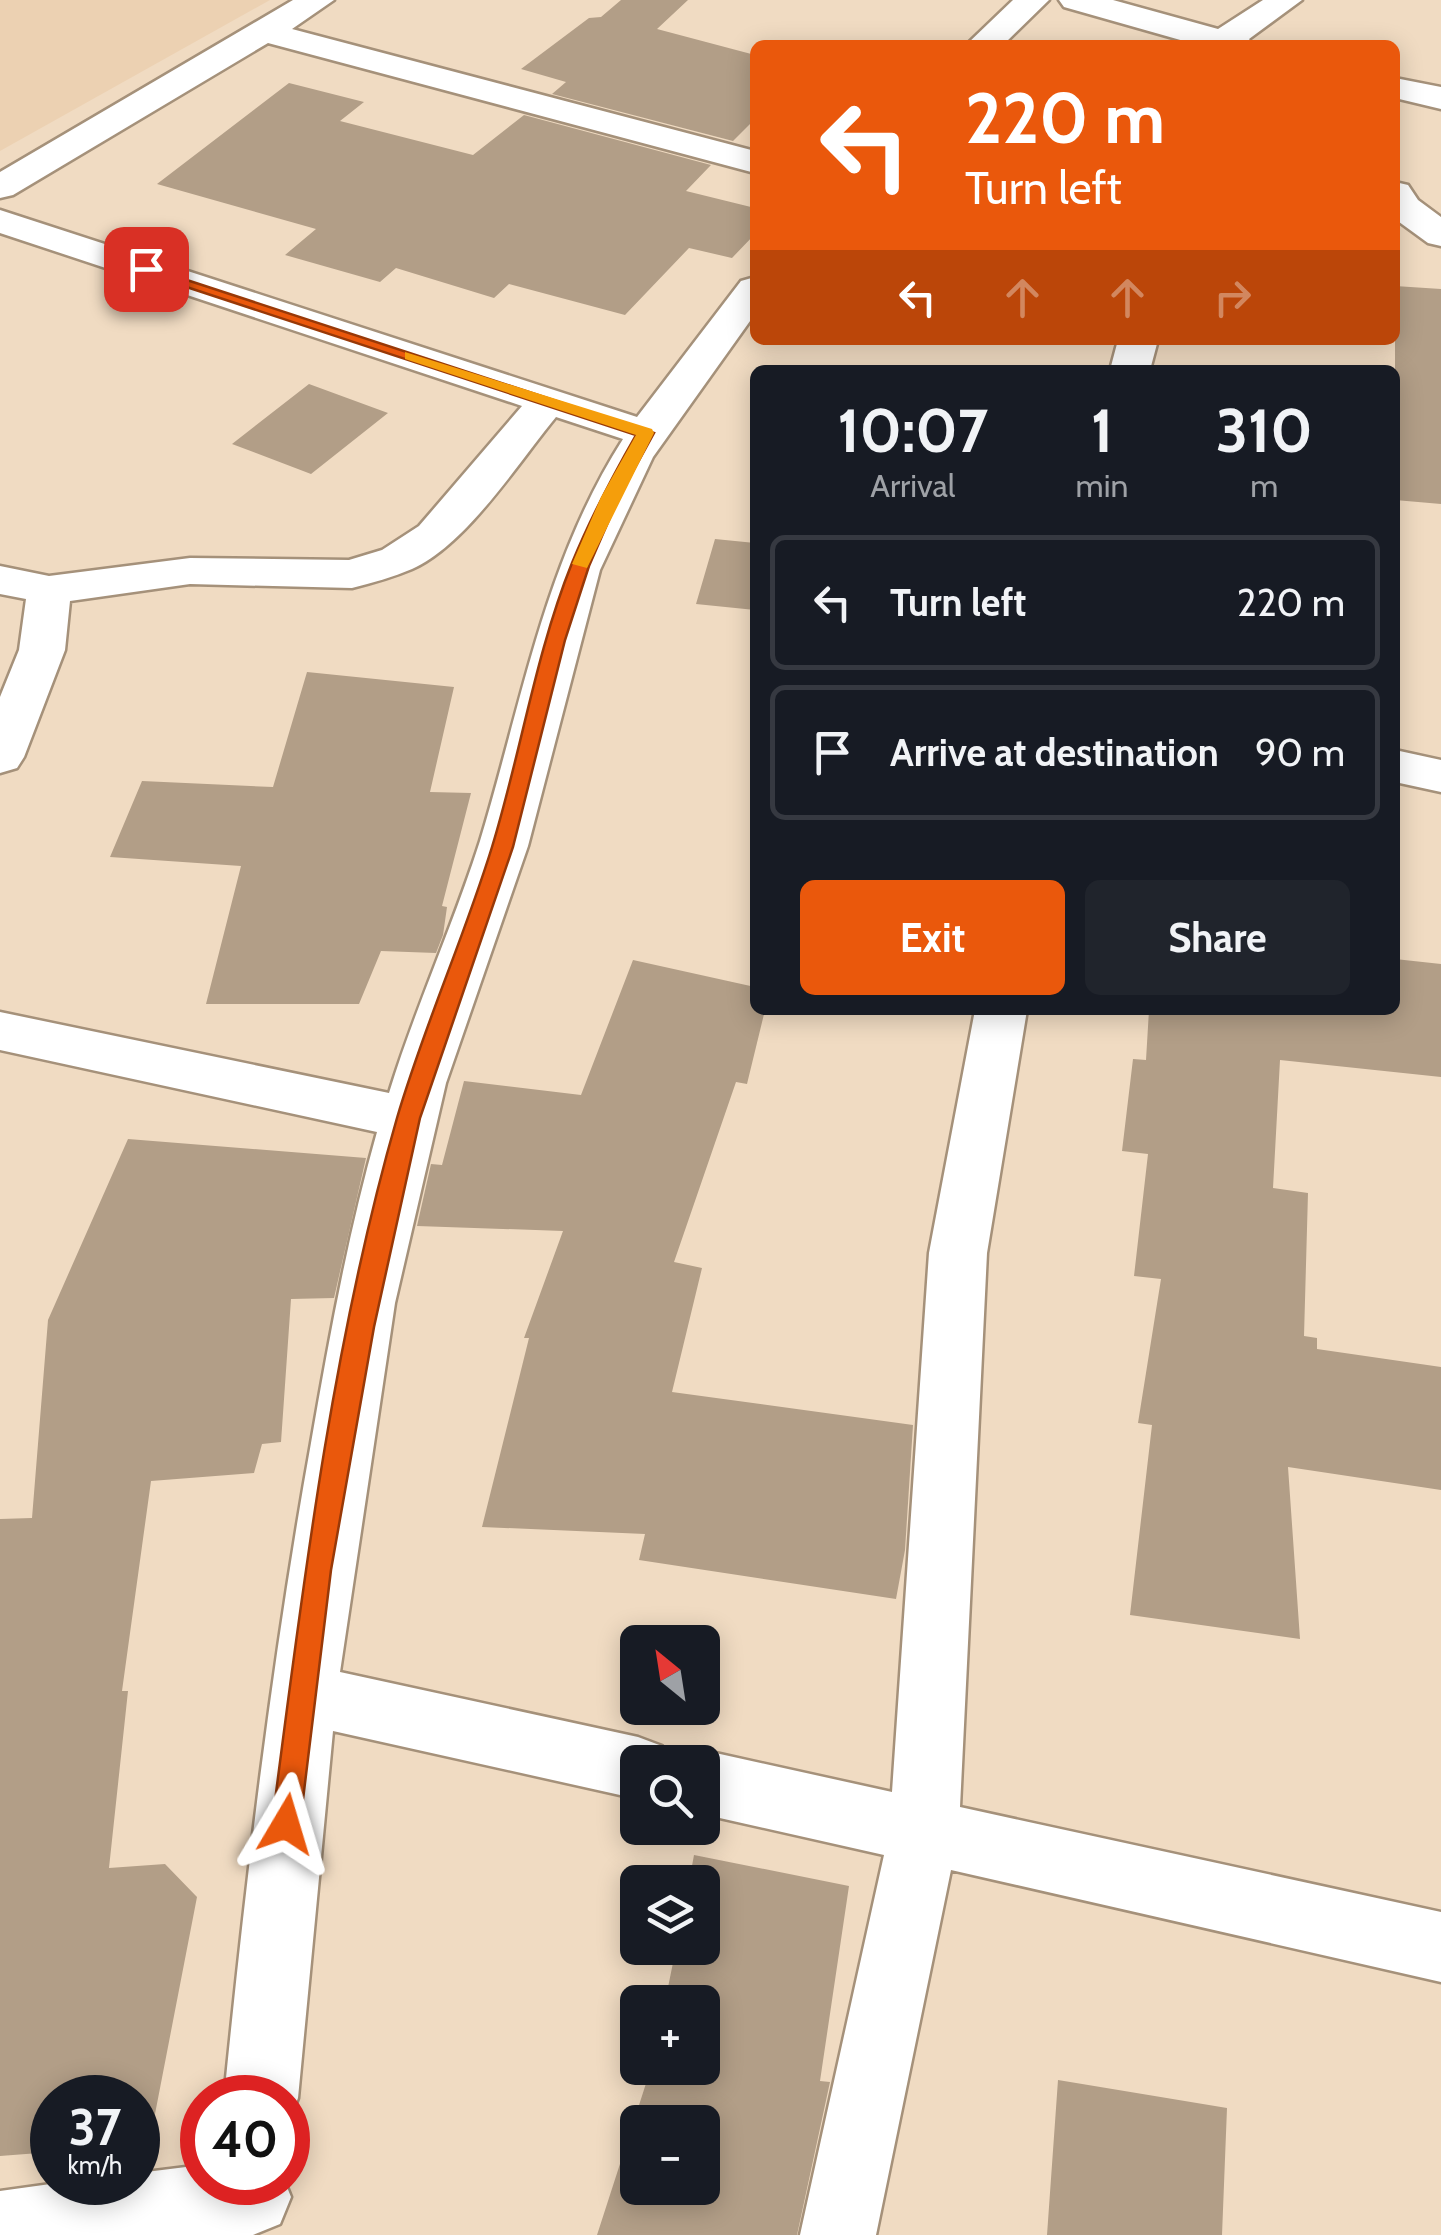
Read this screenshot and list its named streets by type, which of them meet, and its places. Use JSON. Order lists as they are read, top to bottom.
{
  "north": "top left",
  "page": {
    "turn": ["220 m", "Turn left"],
    "eta": [
      "10:07",
      "Arrival",
      "1",
      "min",
      "310",
      "m"
    ],
    "list": [
      {
        "name": "Turn left",
        "value": "220 m"
      },
      {
        "name": "Arrive at destination",
        "value": "90 m"
      }
    ],
    "buttons": ["Exit", "Share"],
    "map_buttons": ["+", "−"],
    "speed": "37 km/h",
    "limit": "40"
  }
}
